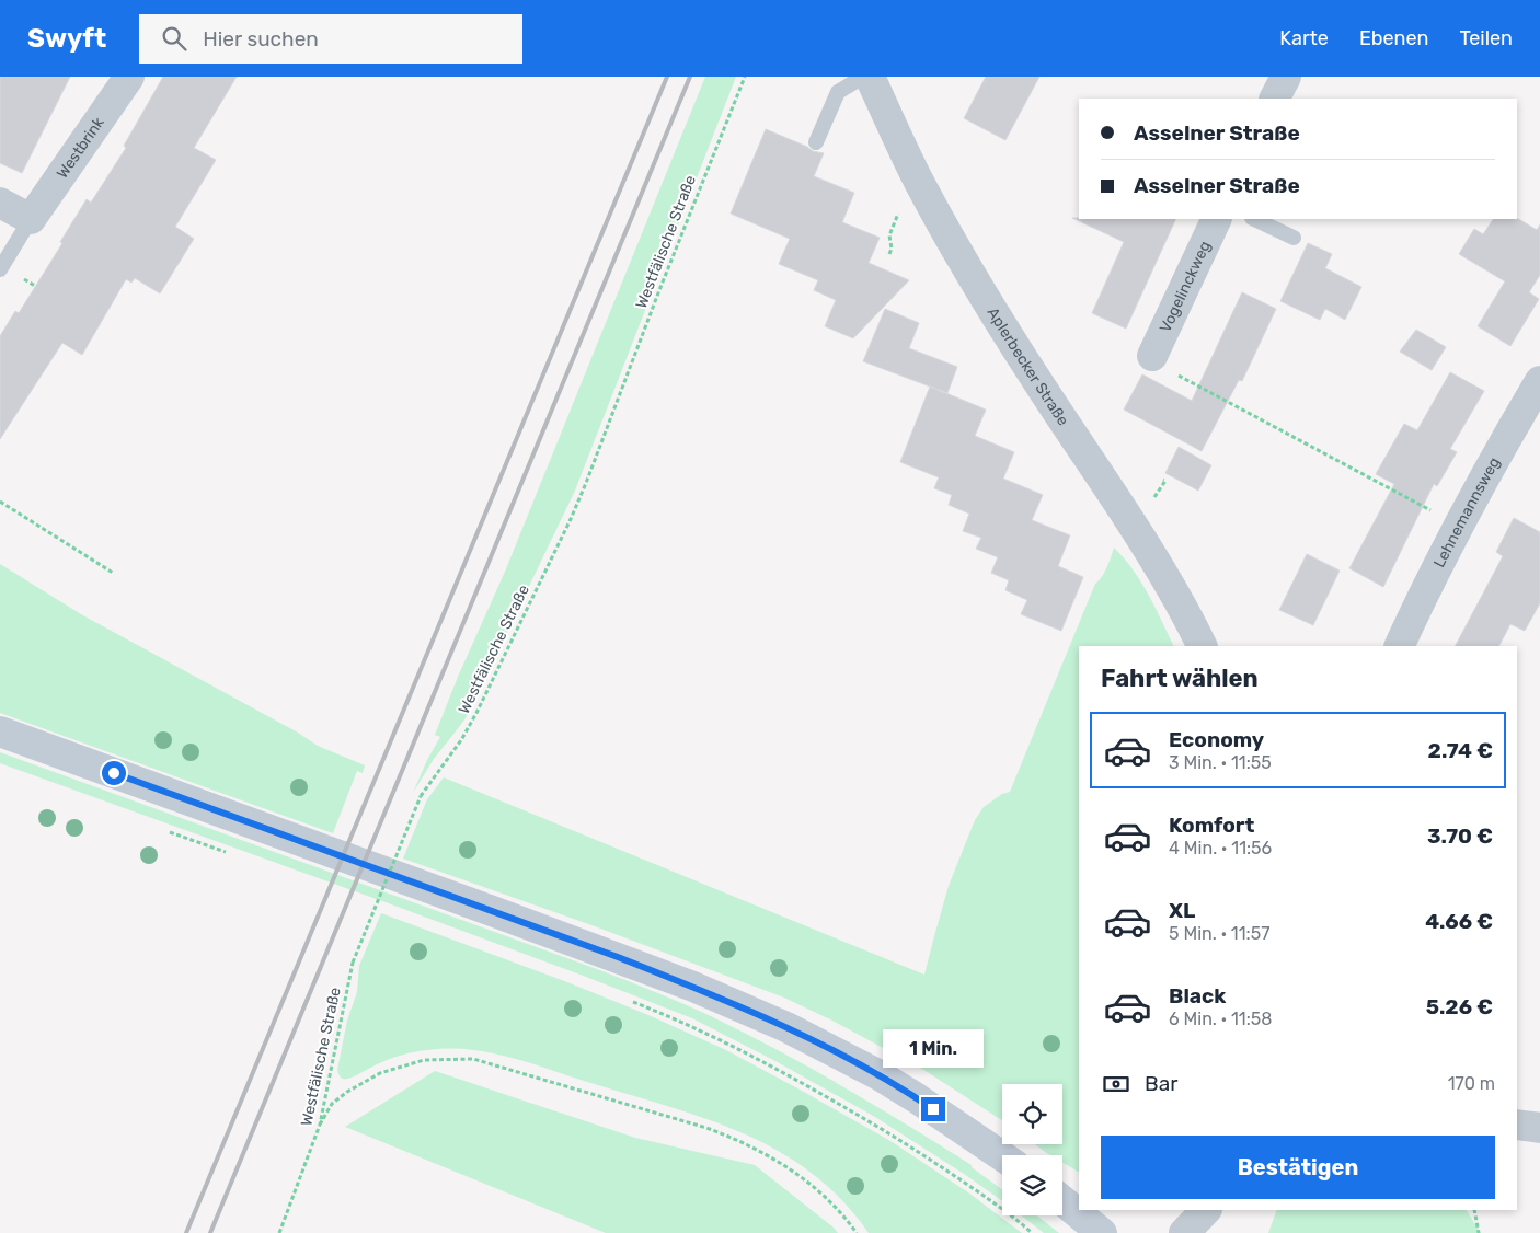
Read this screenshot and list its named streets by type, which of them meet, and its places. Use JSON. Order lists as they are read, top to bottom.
{
  "streets": {
    "street": [
      "Westbrink",
      "Vogelinckweg",
      "Aplerbecker Straße",
      "Lehnemannsweg"
    ],
    "path": ["Westfälische Straße"]
  },
  "page": {
    "header": "Swyft",
    "search": "Hier suchen",
    "nav": ["Karte", "Ebenen", "Teilen"],
    "banner": ["Asselner Straße", "Asselner Straße"],
    "heading": "Fahrt wählen",
    "list": [
      {
        "name": "Economy",
        "note": "3 Min. · 11:55",
        "value": "2.74 €"
      },
      {
        "name": "Komfort",
        "note": "4 Min. · 11:56",
        "value": "3.70 €"
      },
      {
        "name": "XL",
        "note": "5 Min. · 11:57",
        "value": "4.66 €"
      },
      {
        "name": "Black",
        "note": "6 Min. · 11:58",
        "value": "5.26 €"
      }
    ],
    "bubble": "1 Min.",
    "pay": ["Bar", "170 m"],
    "buttons": "Bestätigen"
  }
}
